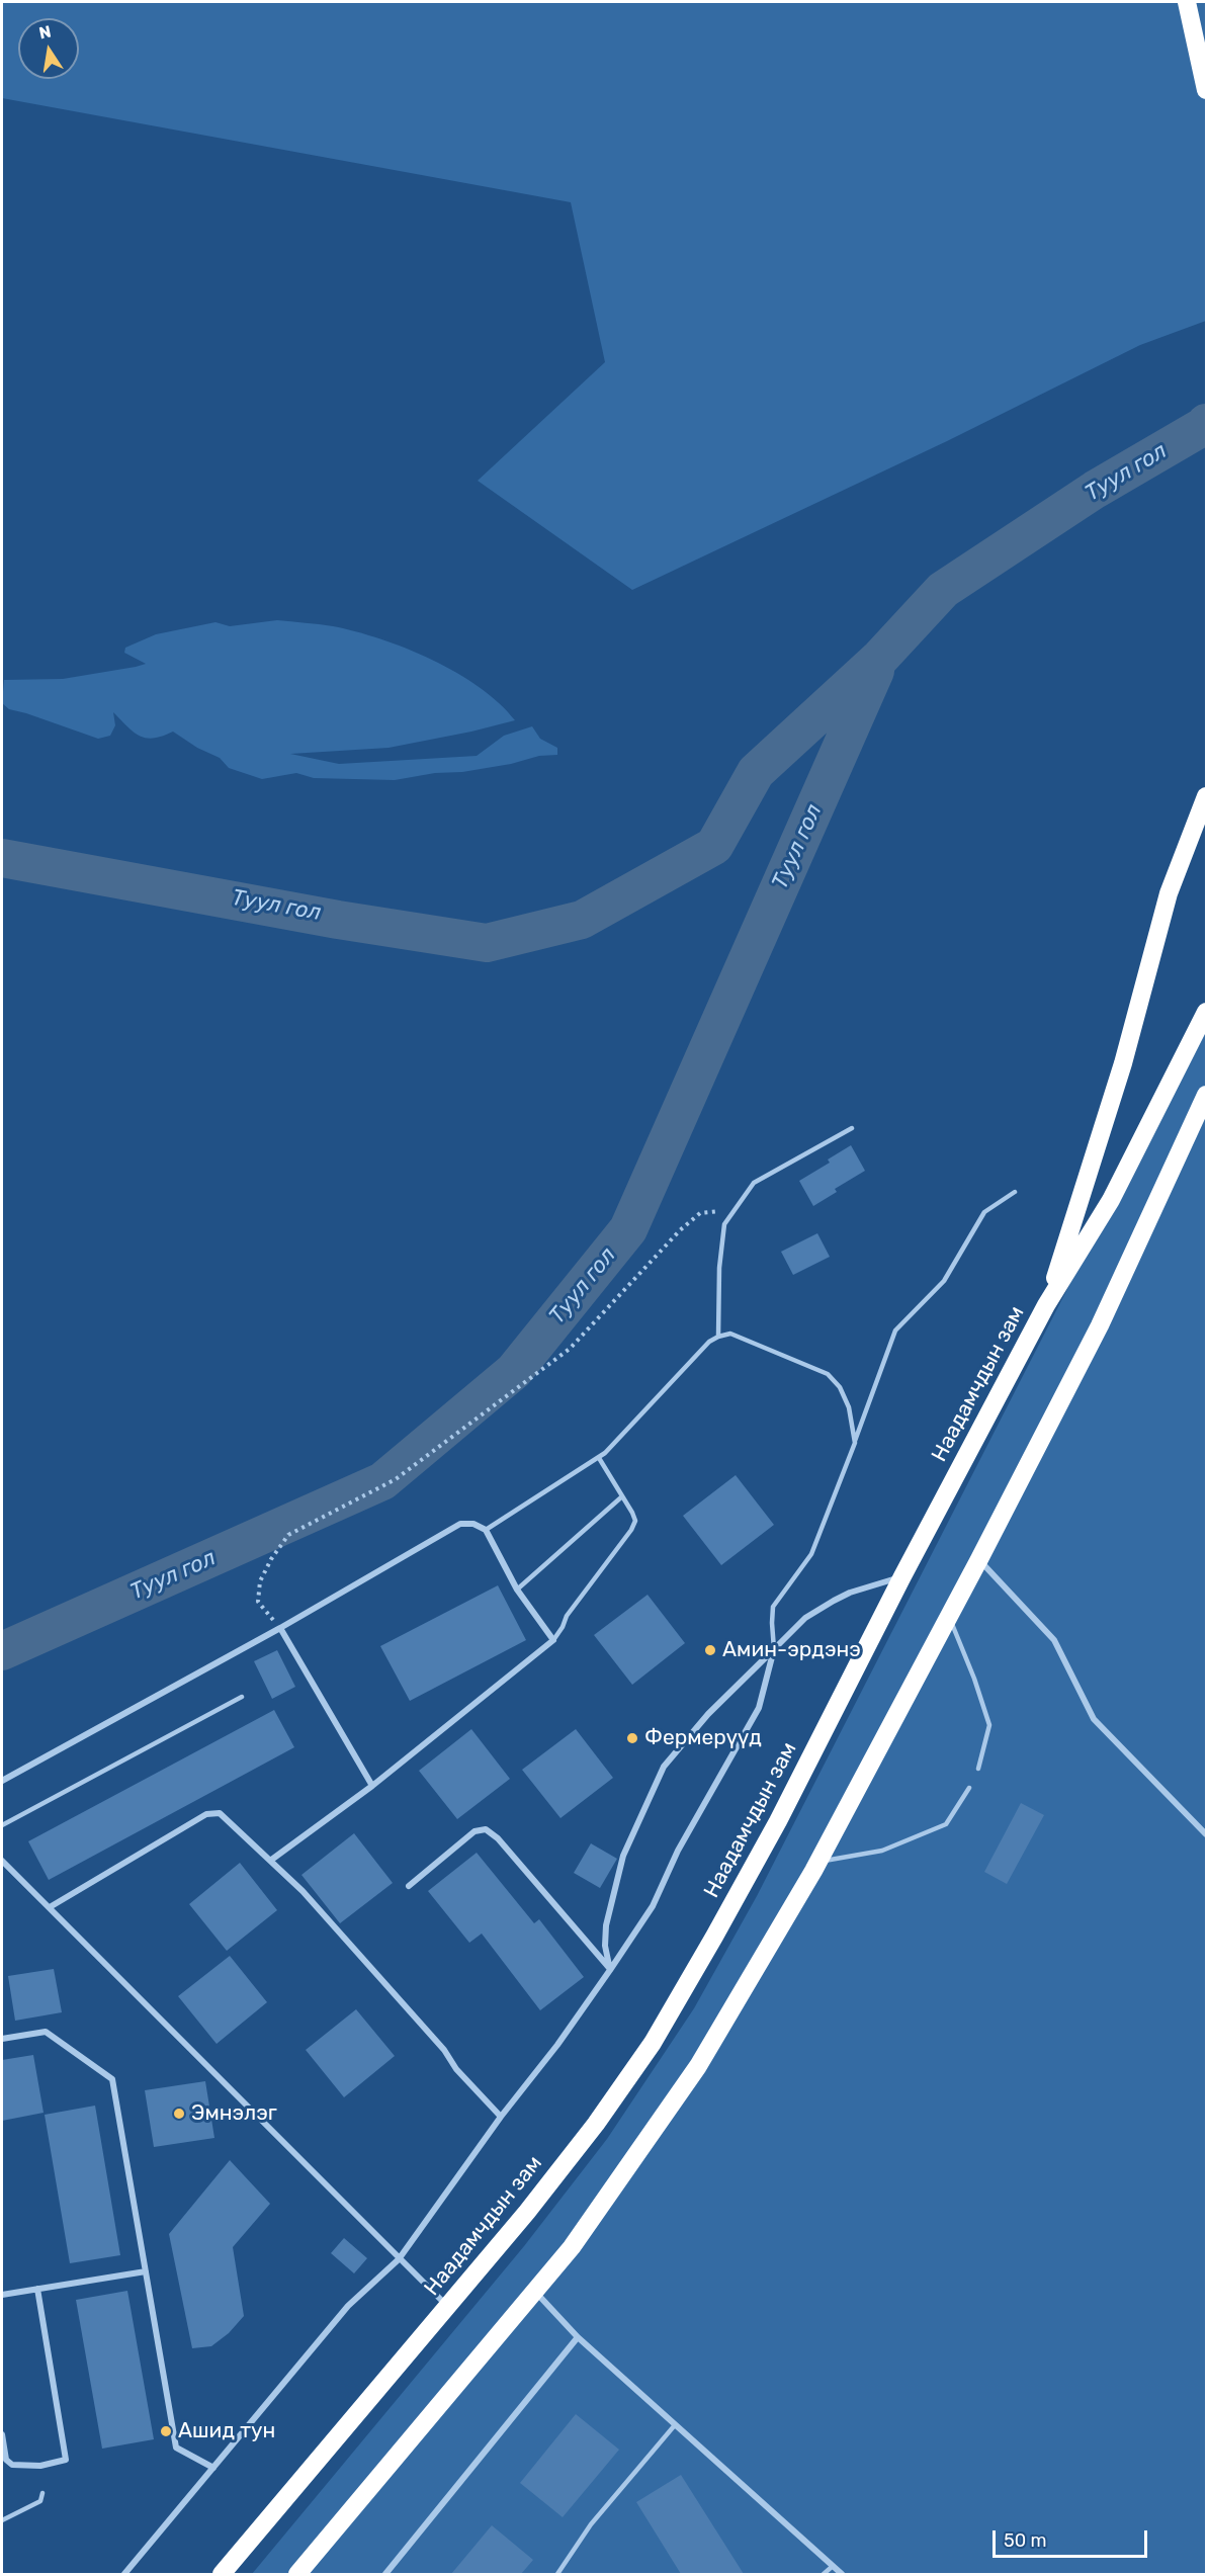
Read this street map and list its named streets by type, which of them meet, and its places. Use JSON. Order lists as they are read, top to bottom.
{
  "streets": {
    "highway": ["Наадамчдын зам"]
  },
  "water": ["Туул гол"],
  "places": [
    "Амин-эрдэнэ",
    "Фермерүүд",
    "Эмнэлэг",
    "Ашид тун"
  ],
  "scale_bar": "50 m",
  "north": "top"
}
